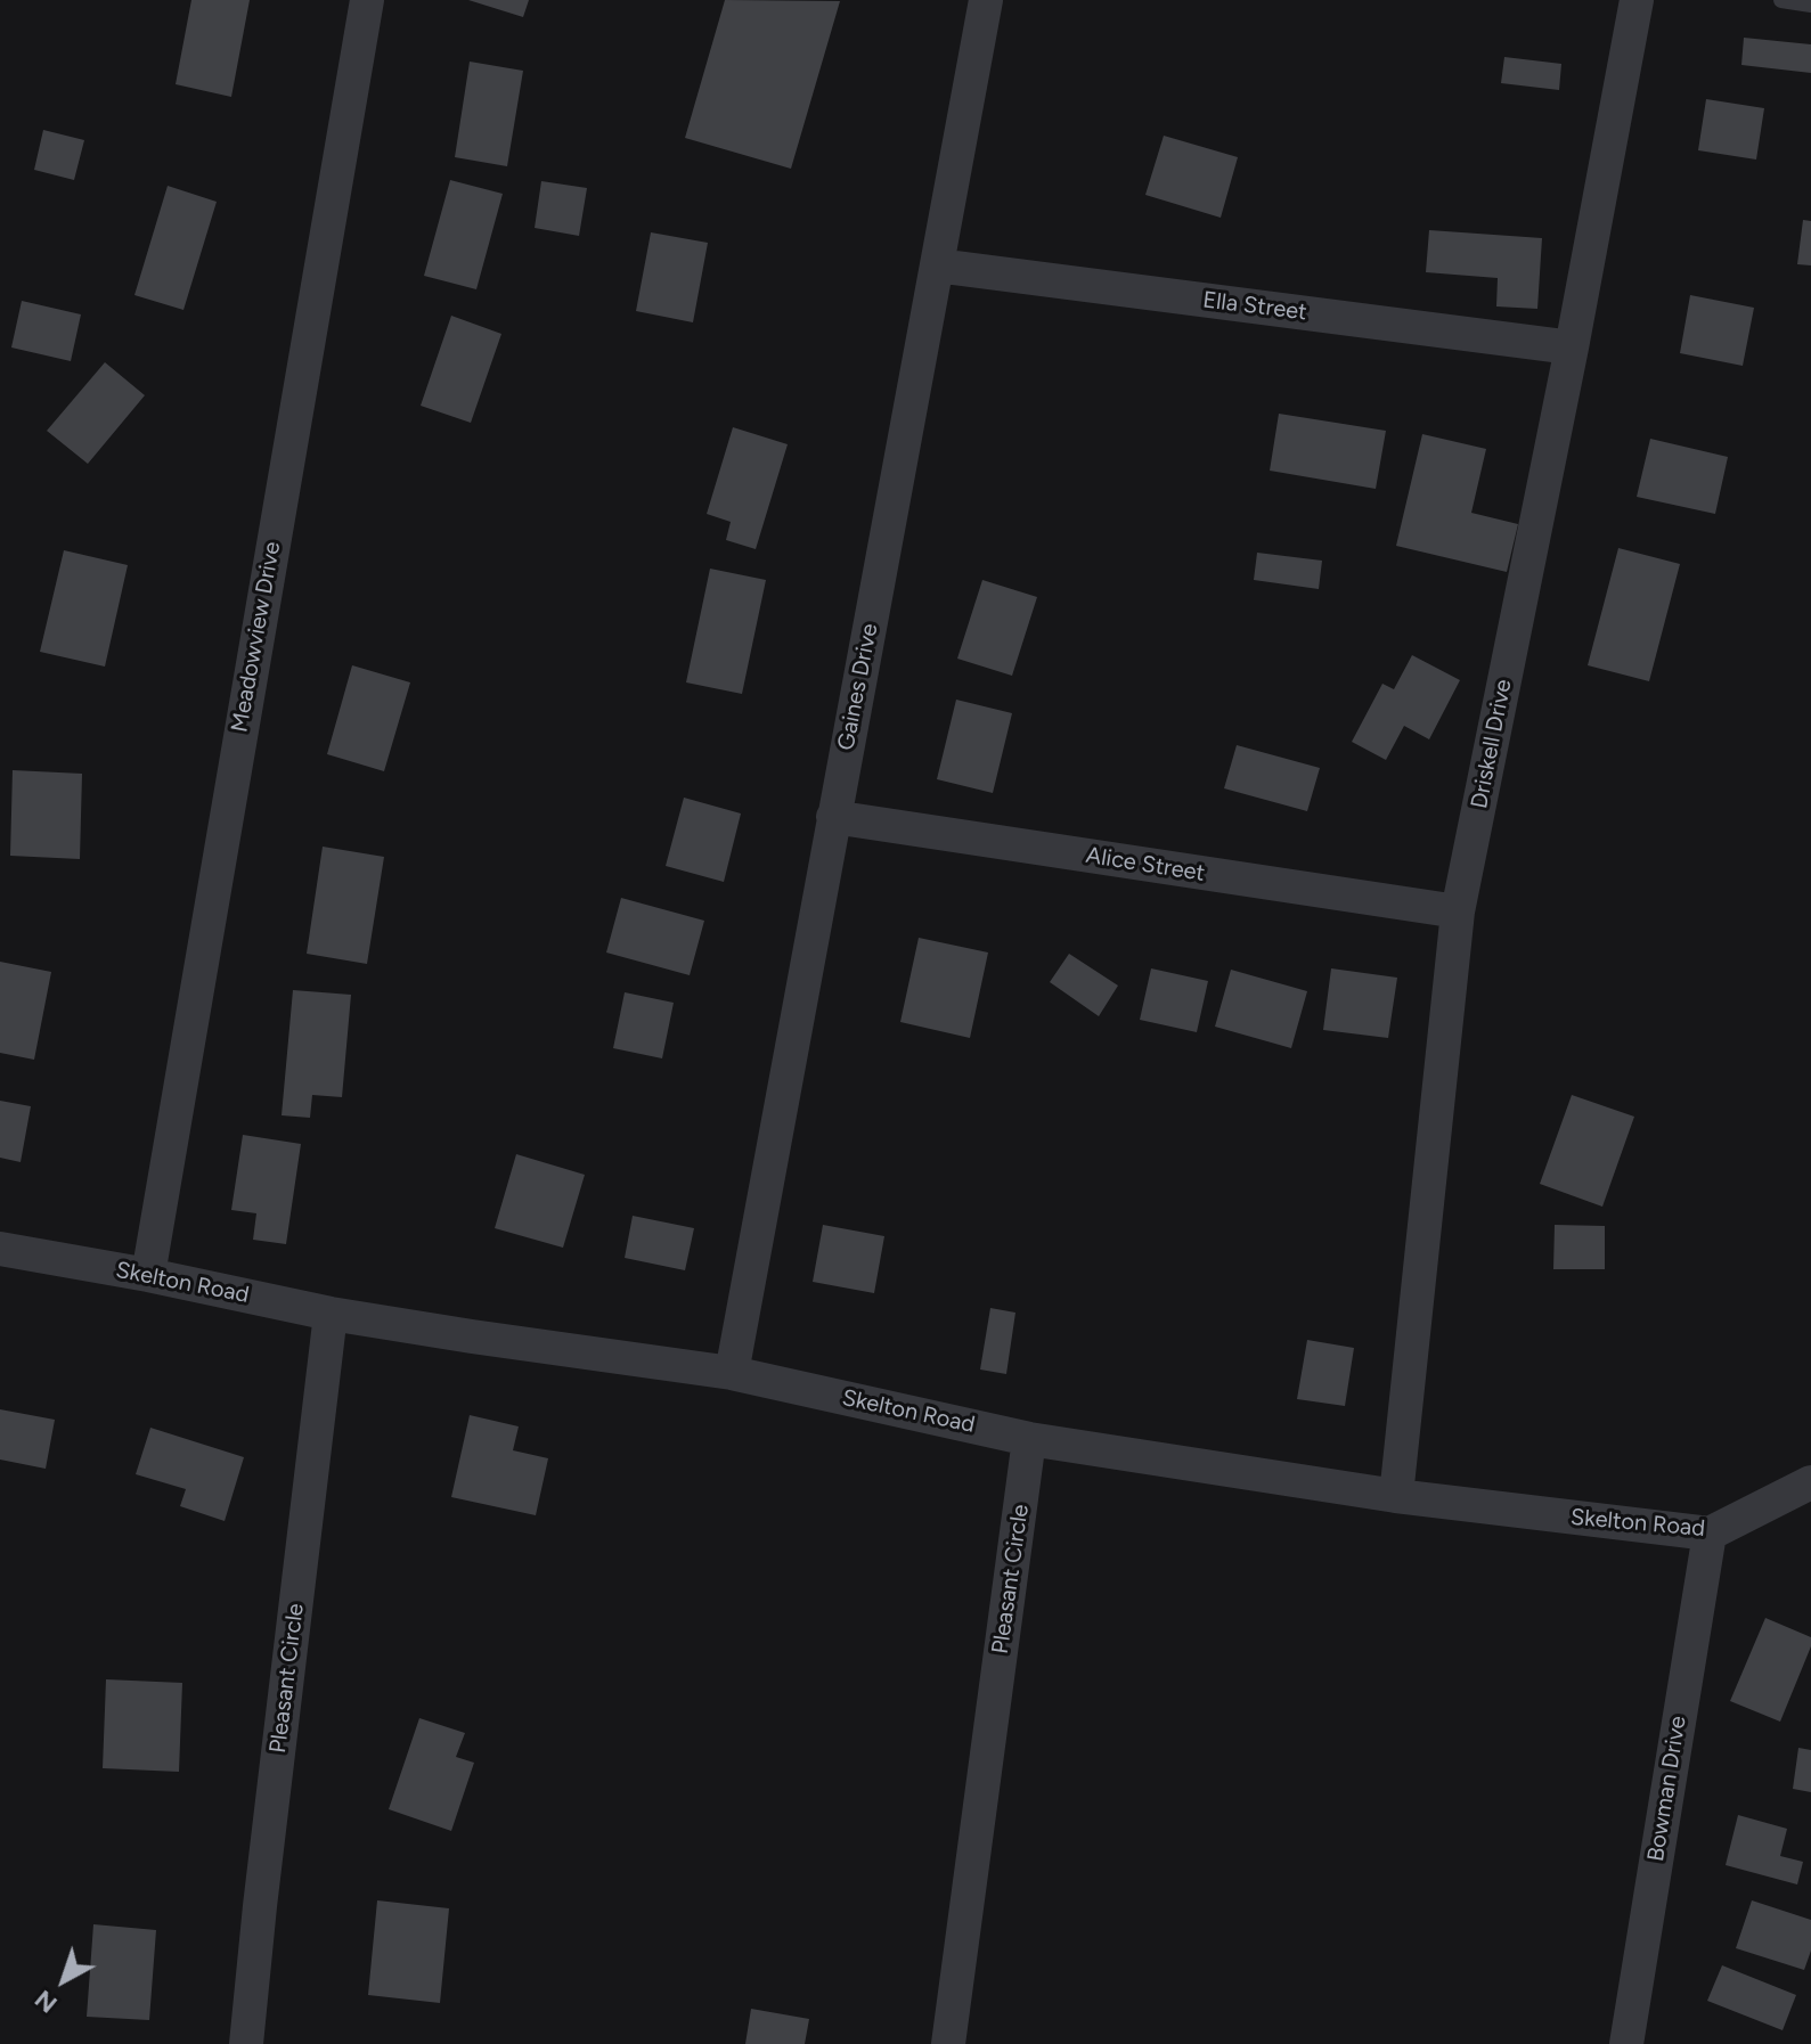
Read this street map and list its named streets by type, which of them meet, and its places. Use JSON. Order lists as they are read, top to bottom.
{
  "streets": {
    "street": [
      "Ella Street",
      "Meadowview Drive",
      "Gaines Drive",
      "Driskell Drive",
      "Alice Street",
      "Skelton Road",
      "Pleasant Circle",
      "Bowman Drive"
    ]
  },
  "crossings": [
    ["Ella Street", "Gaines Drive"],
    ["Ella Street", "Driskell Drive"],
    ["Meadowview Drive", "Skelton Road"],
    ["Gaines Drive", "Alice Street"],
    ["Gaines Drive", "Skelton Road"],
    ["Driskell Drive", "Alice Street"],
    ["Driskell Drive", "Skelton Road"],
    ["Skelton Road", "Pleasant Circle"],
    ["Skelton Road", "Bowman Drive"]
  ],
  "north": "bottom left"
}
